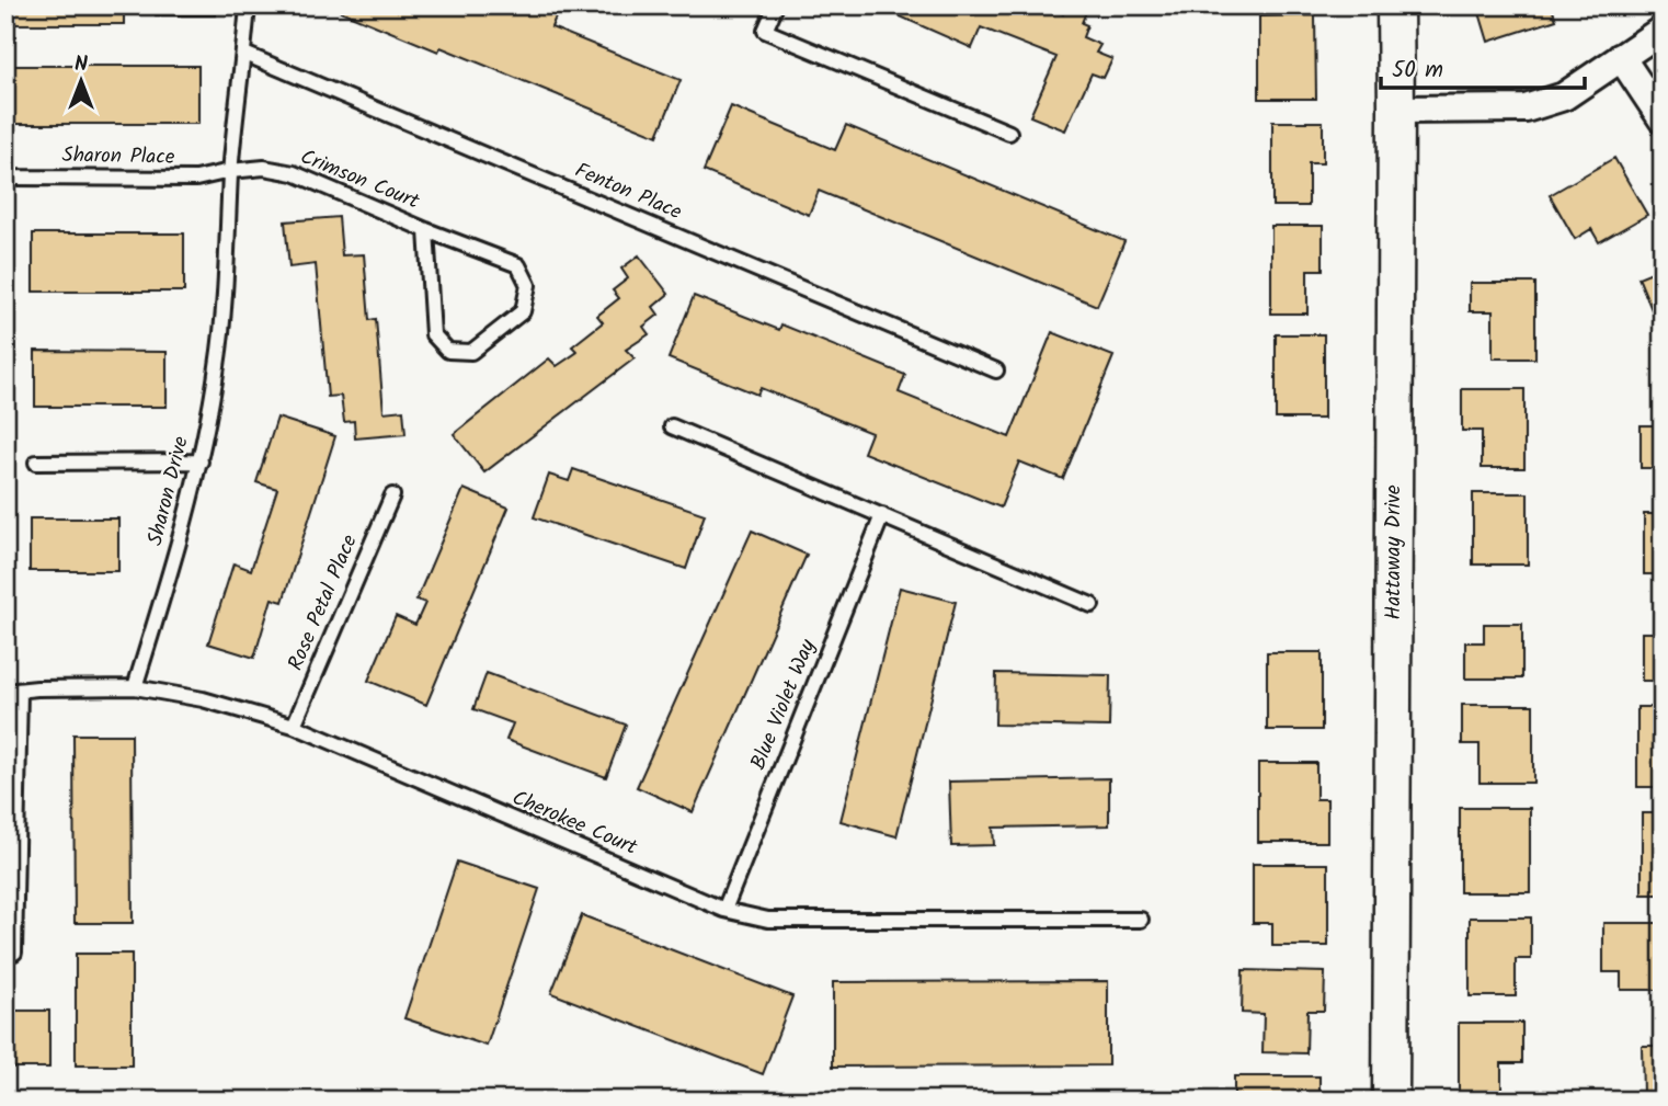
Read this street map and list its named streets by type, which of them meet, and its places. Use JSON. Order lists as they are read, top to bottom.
{
  "streets": {
    "street": ["Hattaway Drive"],
    "lane": [
      "Sharon Place",
      "Crimson Court",
      "Fenton Place",
      "Sharon Drive",
      "Rose Petal Place",
      "Blue Violet Way",
      "Cherokee Court"
    ]
  },
  "crossings": [
    ["Sharon Place", "Crimson Court"],
    ["Sharon Place", "Sharon Drive"],
    ["Crimson Court", "Sharon Drive"],
    ["Sharon Drive", "Cherokee Court"],
    ["Rose Petal Place", "Cherokee Court"],
    ["Blue Violet Way", "Cherokee Court"]
  ],
  "scale_bar": "50 m",
  "north": "top"
}
